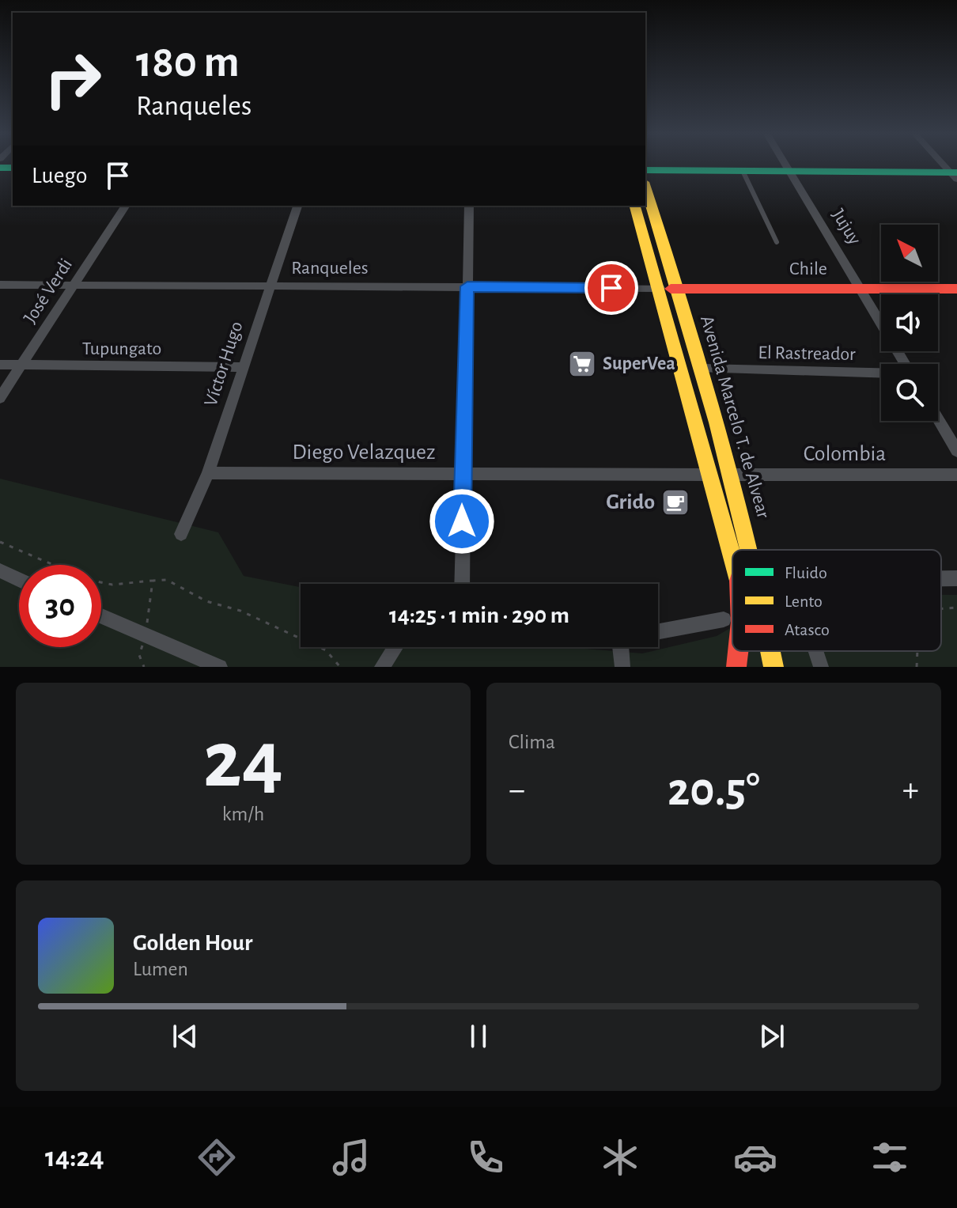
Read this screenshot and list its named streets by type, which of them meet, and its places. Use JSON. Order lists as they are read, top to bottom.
{
  "streets": {
    "main road": ["Chile", "Avenida Marcelo T. de Alvear"],
    "street": [
      "Jujuy",
      "Ranqueles",
      "José Verdi",
      "Tupungato",
      "El Rastreador",
      "Víctor Hugo",
      "Diego Velazquez",
      "Colombia"
    ]
  },
  "crossings": [
    ["Jujuy", "Chile"],
    ["Ranqueles", "Chile"],
    ["Ranqueles", "José Verdi"],
    ["Ranqueles", "Víctor Hugo"],
    ["Ranqueles", "Avenida Marcelo T. de Alvear"],
    ["Chile", "Avenida Marcelo T. de Alvear"],
    ["José Verdi", "Tupungato"],
    ["Tupungato", "Víctor Hugo"],
    ["El Rastreador", "Avenida Marcelo T. de Alvear"],
    ["Víctor Hugo", "Diego Velazquez"],
    ["Avenida Marcelo T. de Alvear", "Diego Velazquez"],
    ["Avenida Marcelo T. de Alvear", "Colombia"]
  ],
  "places": {
    "supermarket": ["SuperVea"],
    "cafe": ["Grido"]
  },
  "legend": ["Fluido", "Lento", "Atasco"],
  "north": "top left",
  "page": {
    "turn": ["180 m", "Ranqueles"],
    "then": "Luego",
    "limit": "30",
    "trip": "14:25 · 1 min · 290 m",
    "tile": [
      ["24", "km/h"],
      "Clima"
    ],
    "heat": ["−", "20.5°", "+"],
    "song": ["Golden Hour", "Lumen"],
    "tabs": "14:24"
  }
}
